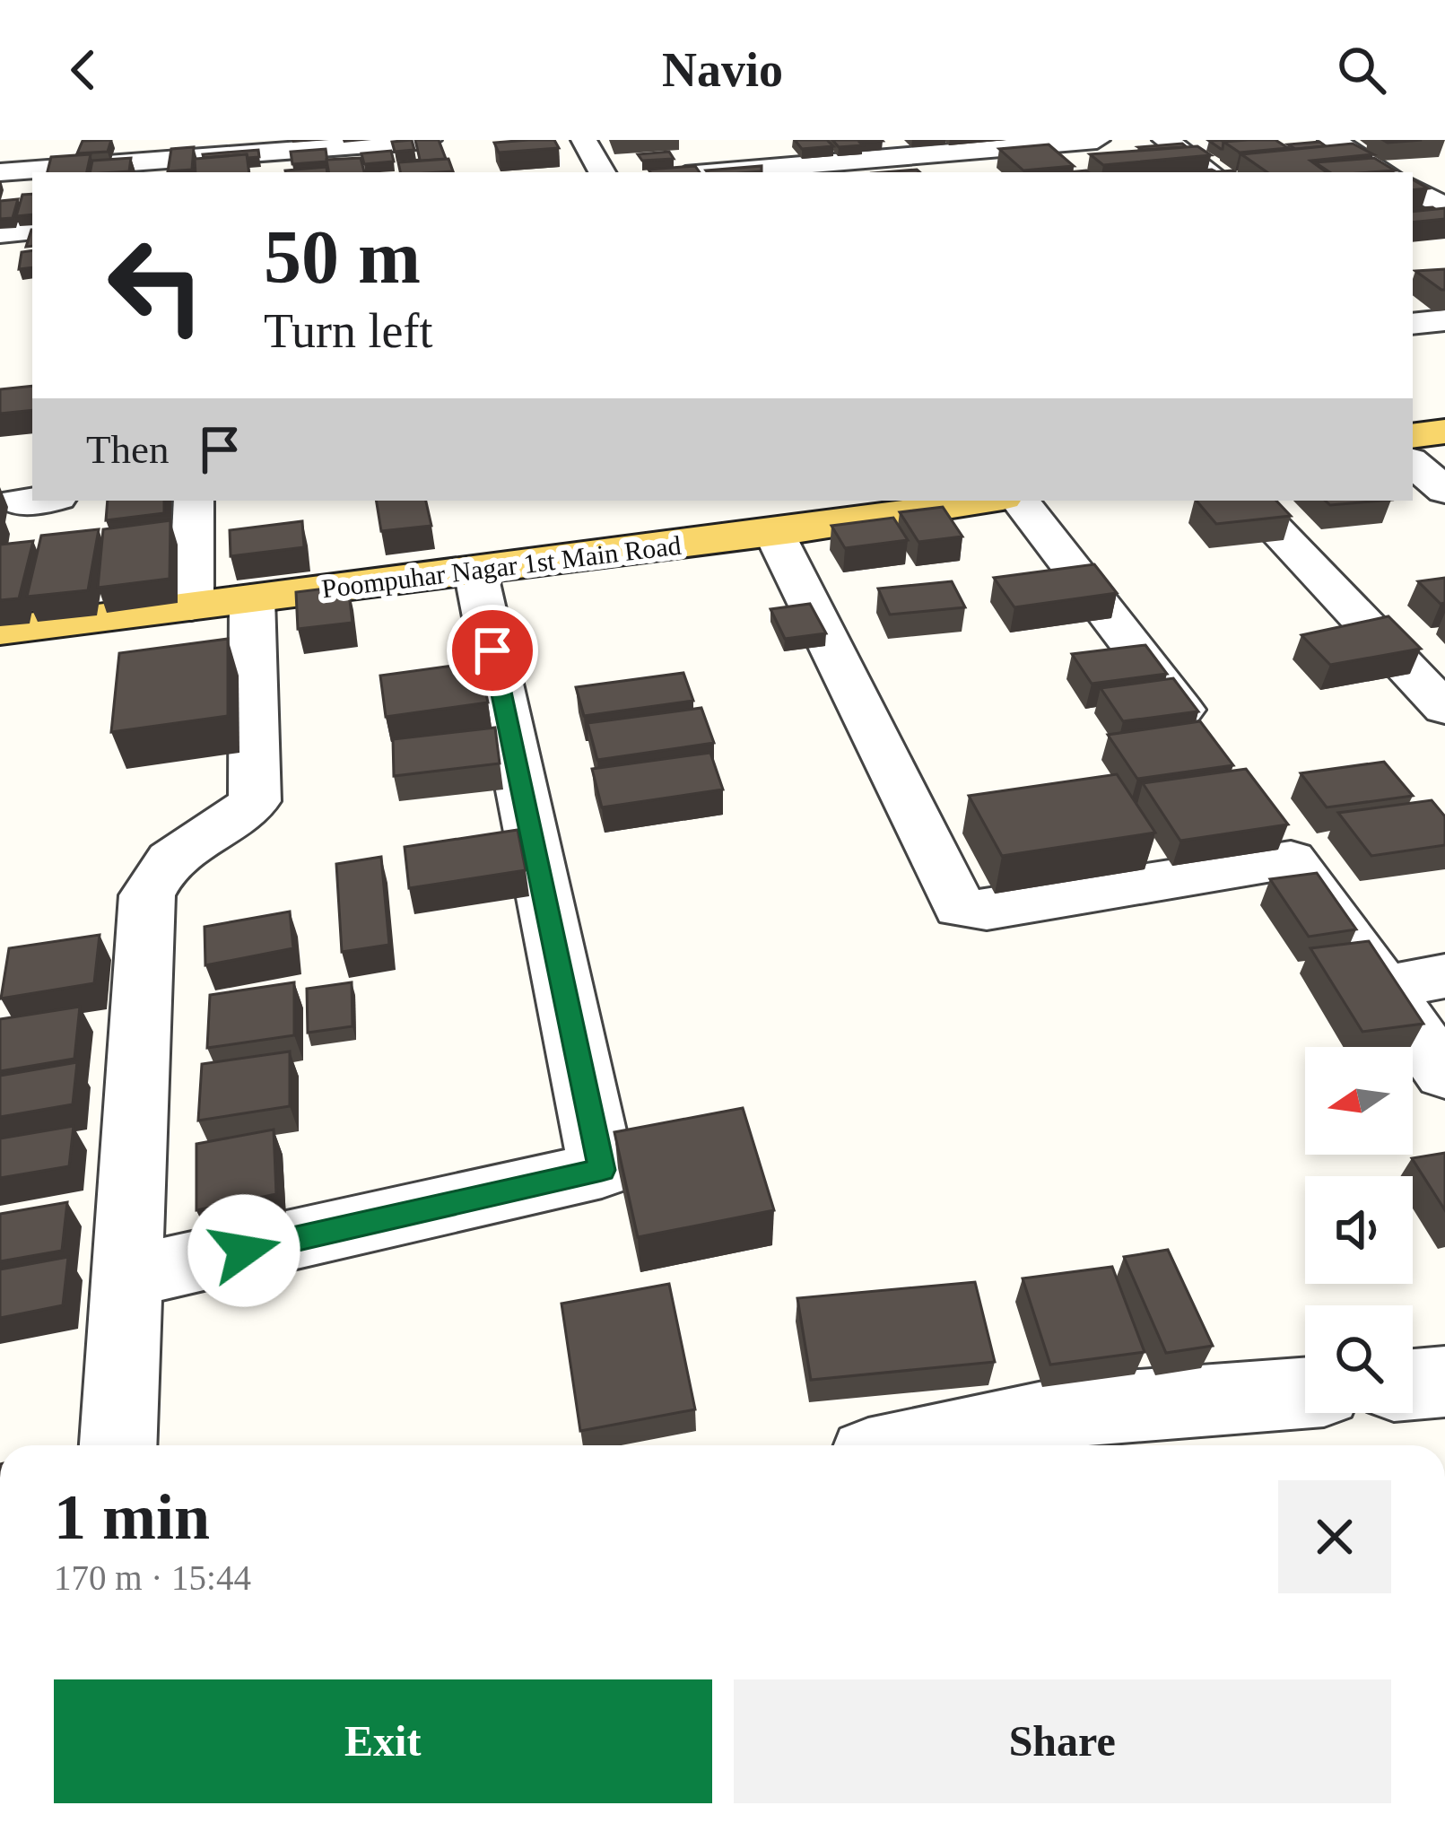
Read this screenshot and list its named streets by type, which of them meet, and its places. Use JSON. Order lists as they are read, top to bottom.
{
  "streets": {
    "main road": ["Poompuhar Nagar 1st Main Road"]
  },
  "north": "left",
  "page": {
    "header": "Navio",
    "turn": ["50 m", "Turn left"],
    "then": "Then",
    "heading": ["1 min", "170 m · 15:44"],
    "buttons": ["Exit", "Share"]
  }
}
